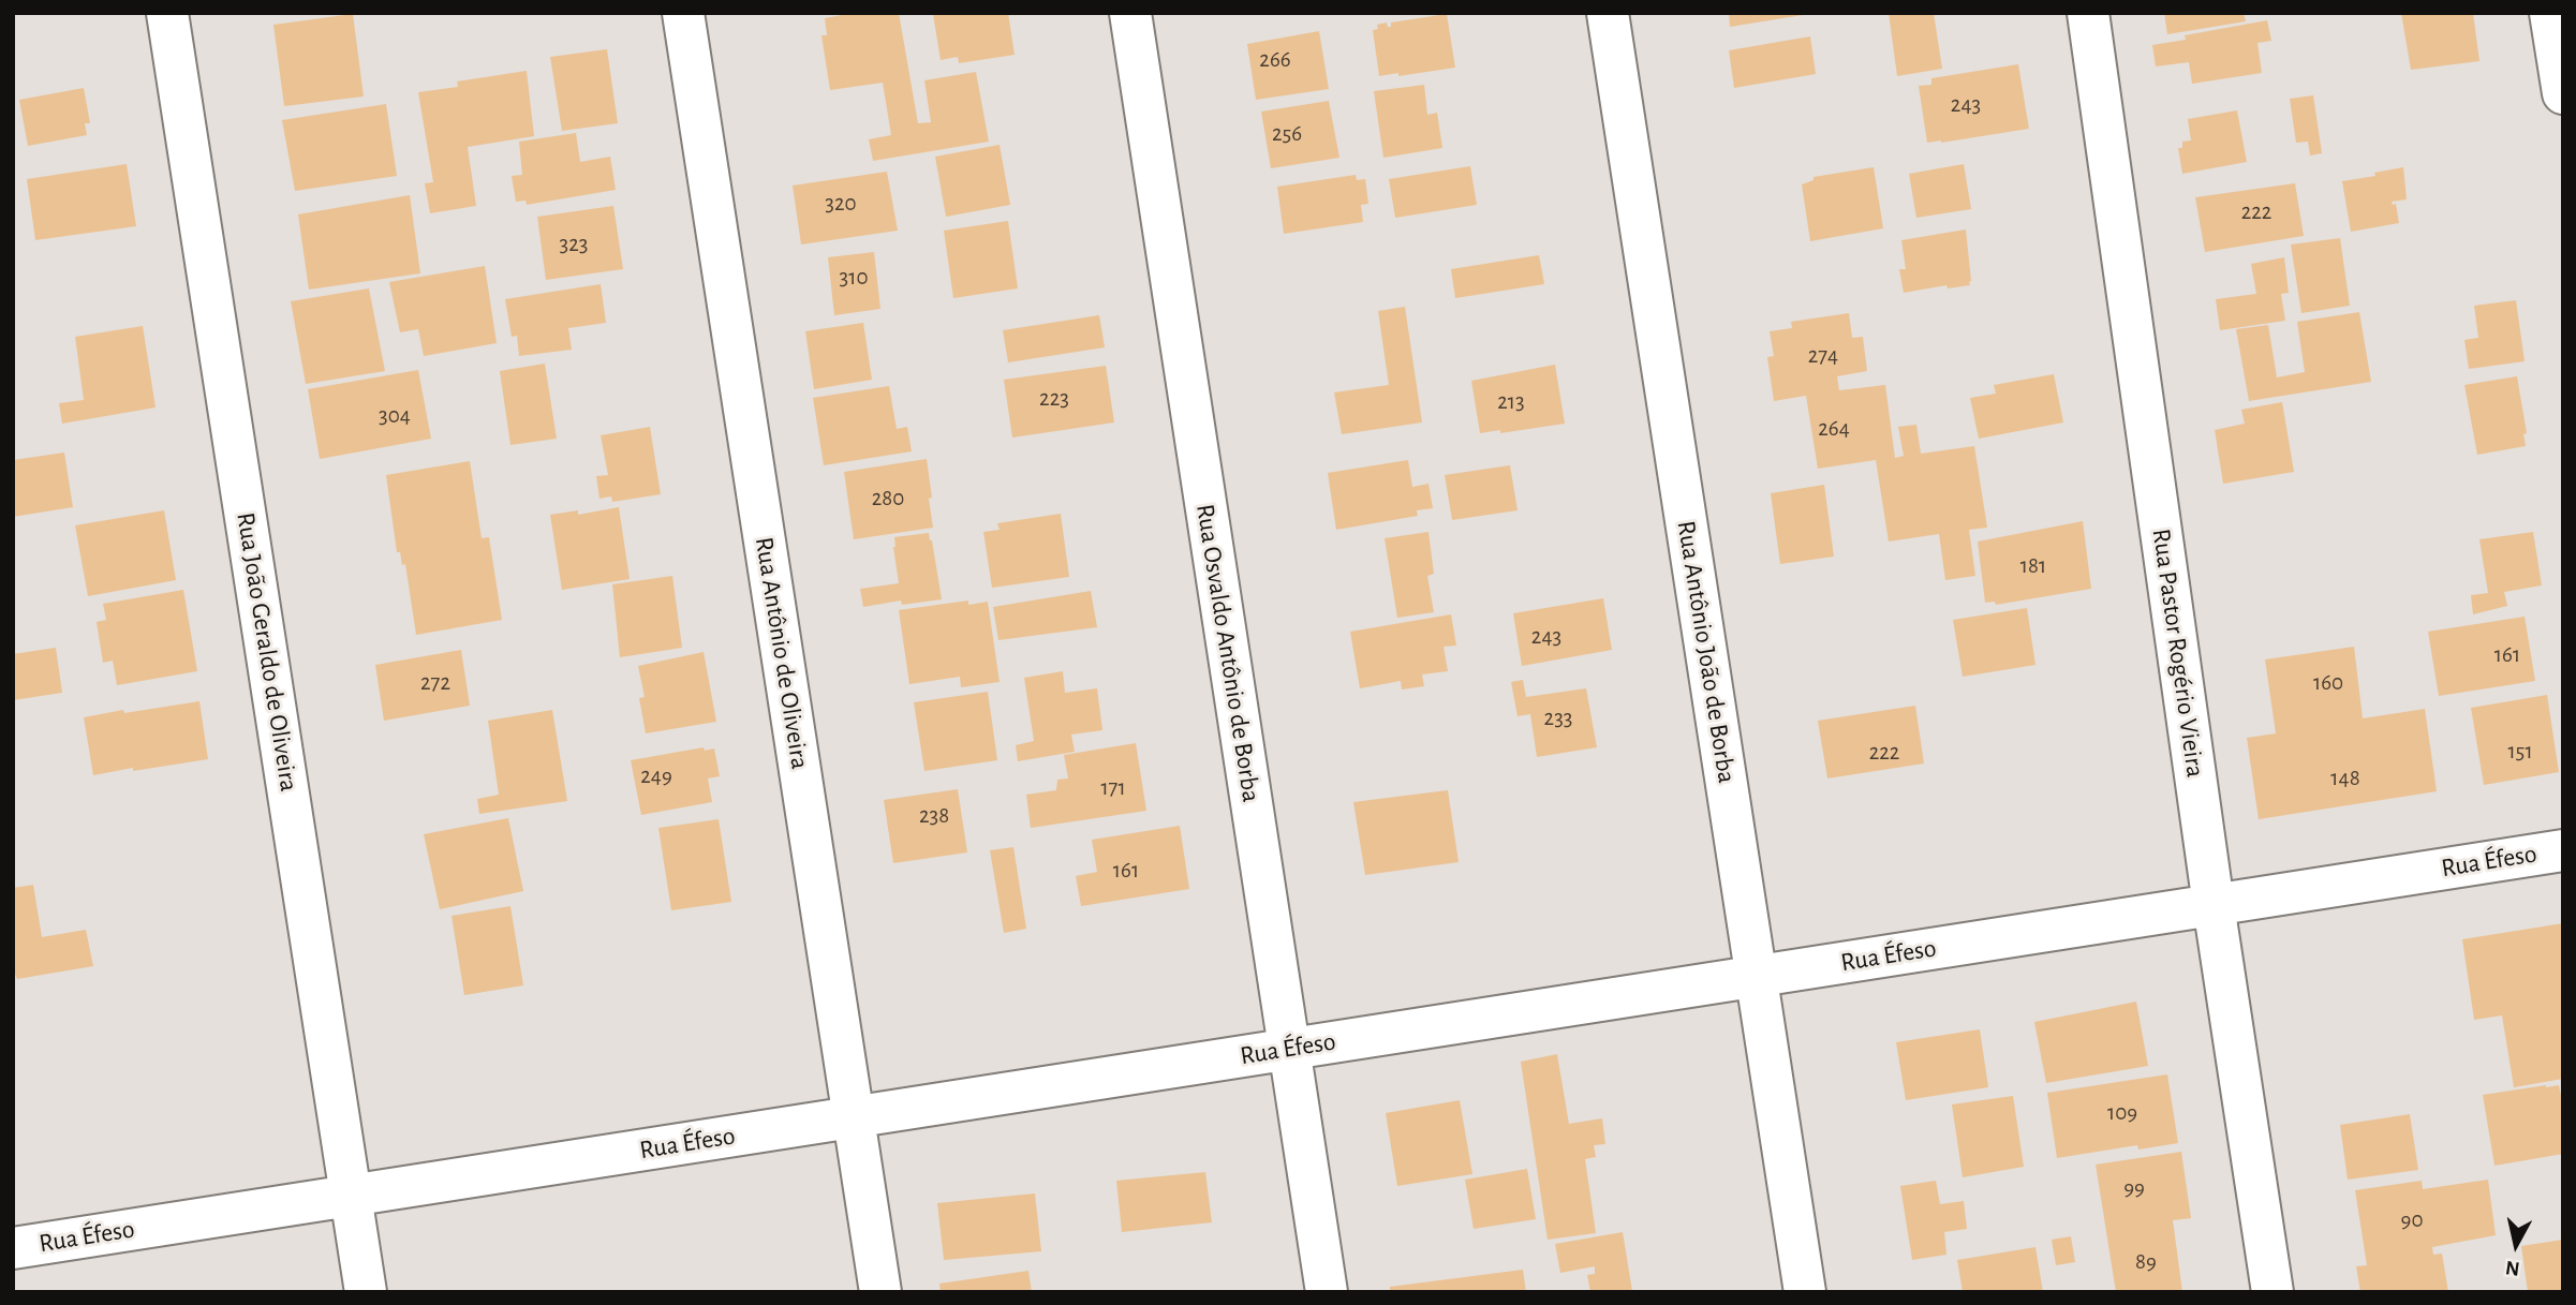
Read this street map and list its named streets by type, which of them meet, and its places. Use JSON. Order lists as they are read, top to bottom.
{
  "streets": {
    "street": [
      "Rua João Geraldo de Oliveira",
      "Rua Antônio João de Borba",
      "Rua Antônio de Oliveira",
      "Rua Osvaldo Antônio de Borba",
      "Rua Pastor Rogério Vieira",
      "Rua Éfeso"
    ]
  },
  "crossings": [
    ["Rua João Geraldo de Oliveira", "Rua Éfeso"],
    ["Rua Antônio João de Borba", "Rua Éfeso"],
    ["Rua Antônio de Oliveira", "Rua Éfeso"],
    ["Rua Osvaldo Antônio de Borba", "Rua Éfeso"],
    ["Rua Pastor Rogério Vieira", "Rua Éfeso"]
  ],
  "house_numbers": [
    "266",
    "243",
    "256",
    "320",
    "222",
    "323",
    "310",
    "274",
    "223",
    "213",
    "304",
    "264",
    "280",
    "181",
    "243",
    "161",
    "272",
    "160",
    "233",
    "151",
    "222",
    "249",
    "148",
    "171",
    "238",
    "161",
    "109",
    "99",
    "90",
    "89"
  ],
  "north": "bottom"
}
